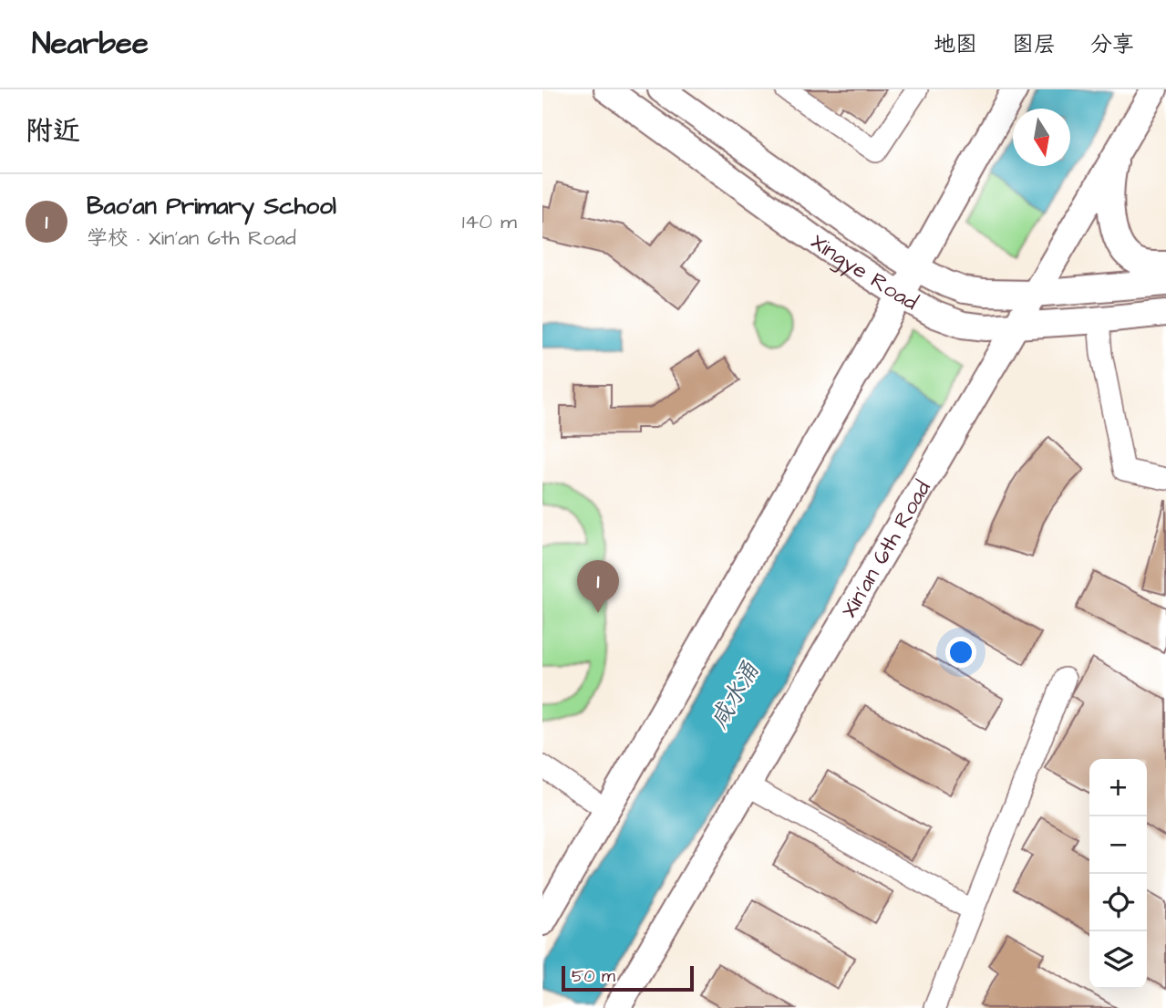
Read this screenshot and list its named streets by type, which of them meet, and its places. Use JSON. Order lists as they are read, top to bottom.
{
  "streets": {
    "main road": ["Xingye Road", "Xin'an 6th Road"]
  },
  "crossings": [
    ["Xingye Road", "Xin'an 6th Road"]
  ],
  "water": ["咸水涌"],
  "scale_bar": "50 m",
  "north": "bottom",
  "page": {
    "header": "Nearbee",
    "nav": ["地图", "图层", "分享"],
    "heading": "附近",
    "list": [
      {
        "mark": "1",
        "name": "Bao'an Primary School",
        "note": "学校 · Xin'an 6th Road",
        "value": "140 m"
      }
    ],
    "pins": "1",
    "map_buttons": ["+", "−"],
    "scale": "50 m"
  }
}
